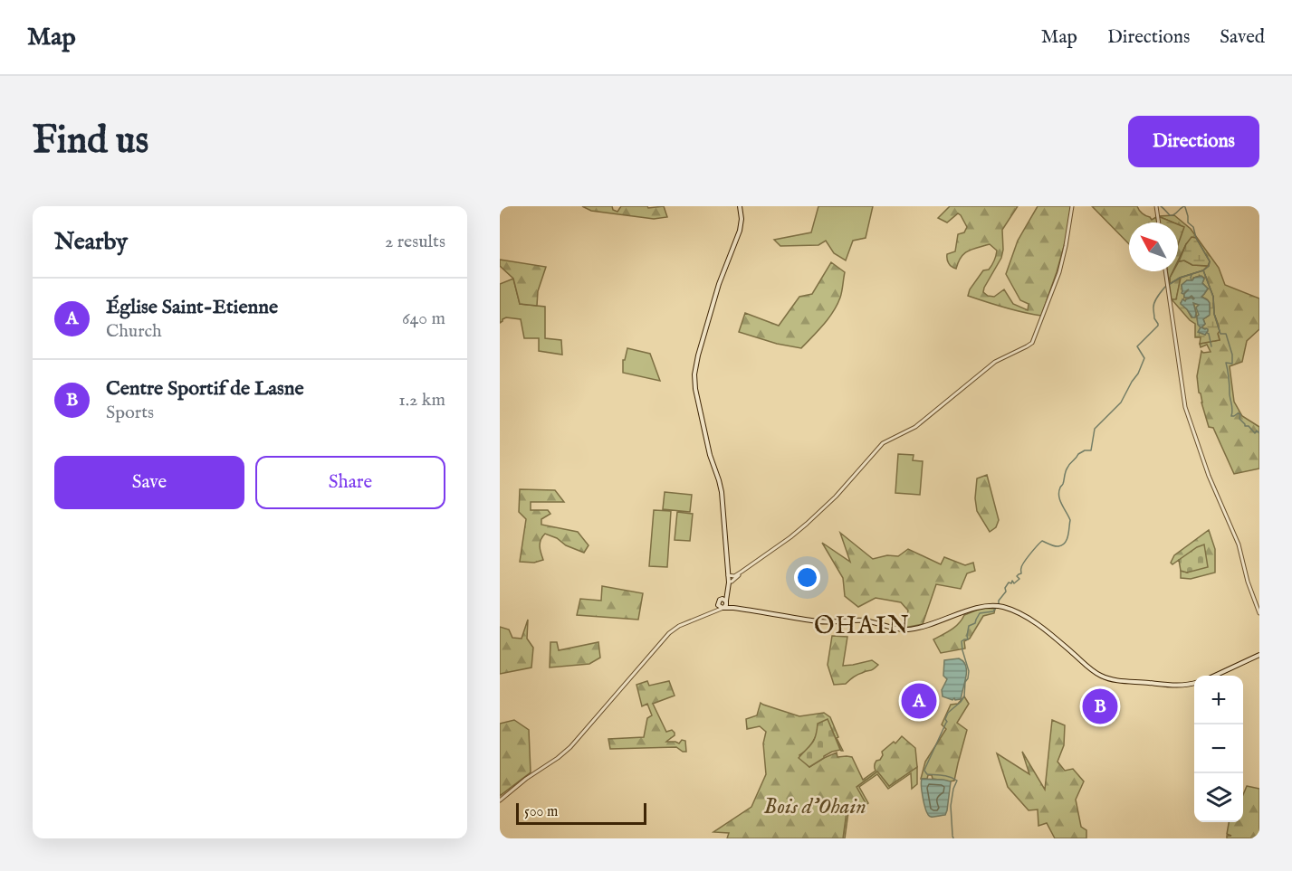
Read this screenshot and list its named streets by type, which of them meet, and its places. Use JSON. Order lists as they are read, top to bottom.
{
  "districts": ["OHAIN"],
  "parks": ["Bois d'Ohain"],
  "scale_bar": "500 m",
  "north": "top left",
  "page": {
    "header": "Map",
    "nav": ["Map", "Directions", "Saved"],
    "buttons": [
      "Directions",
      ["Save", "Share"]
    ],
    "title": "Find us",
    "heading": ["Nearby", "2 results"],
    "list": [
      {
        "mark": "A",
        "name": "Église Saint-Etienne",
        "note": "Church",
        "value": "640 m"
      },
      {
        "mark": "B",
        "name": "Centre Sportif de Lasne",
        "note": "Sports",
        "value": "1.2 km"
      }
    ],
    "map_buttons": ["+", "−"],
    "pins": ["A", "B"],
    "scale": "500 m"
  }
}
